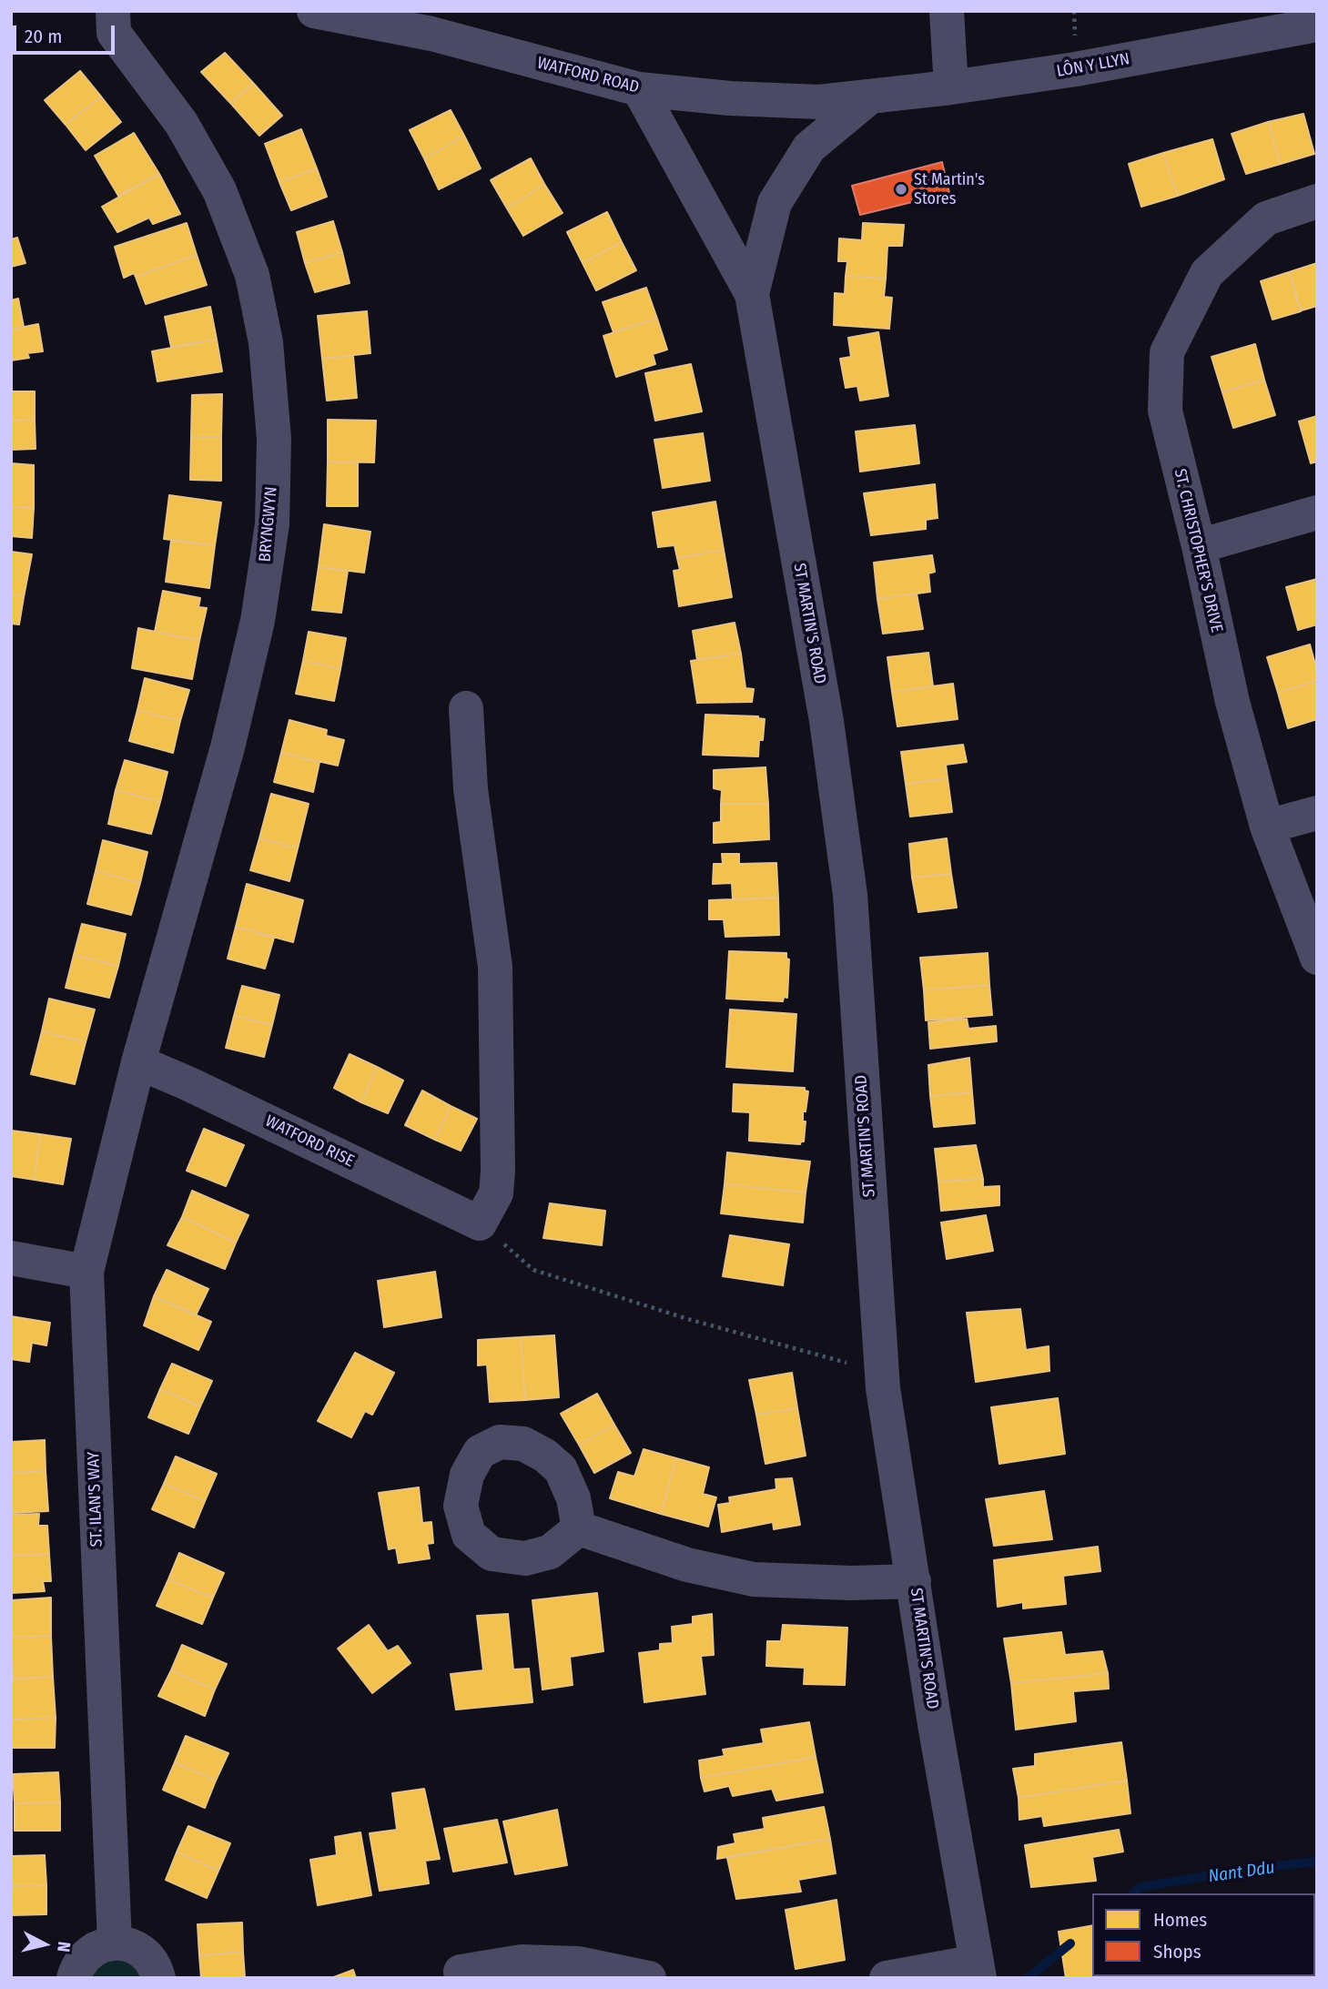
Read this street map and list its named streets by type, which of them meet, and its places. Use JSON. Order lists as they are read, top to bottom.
{
  "streets": {
    "street": [
      "LÔN Y LLYN",
      "WATFORD ROAD",
      "BRYNGWYN",
      "ST. CHRISTOPHER'S DRIVE",
      "ST MARTIN'S ROAD",
      "WATFORD RISE",
      "ST. ILAN'S WAY"
    ]
  },
  "crossings": [
    ["LÔN Y LLYN", "WATFORD ROAD"],
    ["LÔN Y LLYN", "ST MARTIN'S ROAD"],
    ["WATFORD ROAD", "ST MARTIN'S ROAD"],
    ["BRYNGWYN", "WATFORD RISE"],
    ["BRYNGWYN", "ST. ILAN'S WAY"],
    ["WATFORD RISE", "ST. ILAN'S WAY"]
  ],
  "water": ["Nant Ddu"],
  "places": ["St Martin's Stores"],
  "legend": ["Homes", "Shops"],
  "scale_bar": "20 m",
  "north": "right"
}
